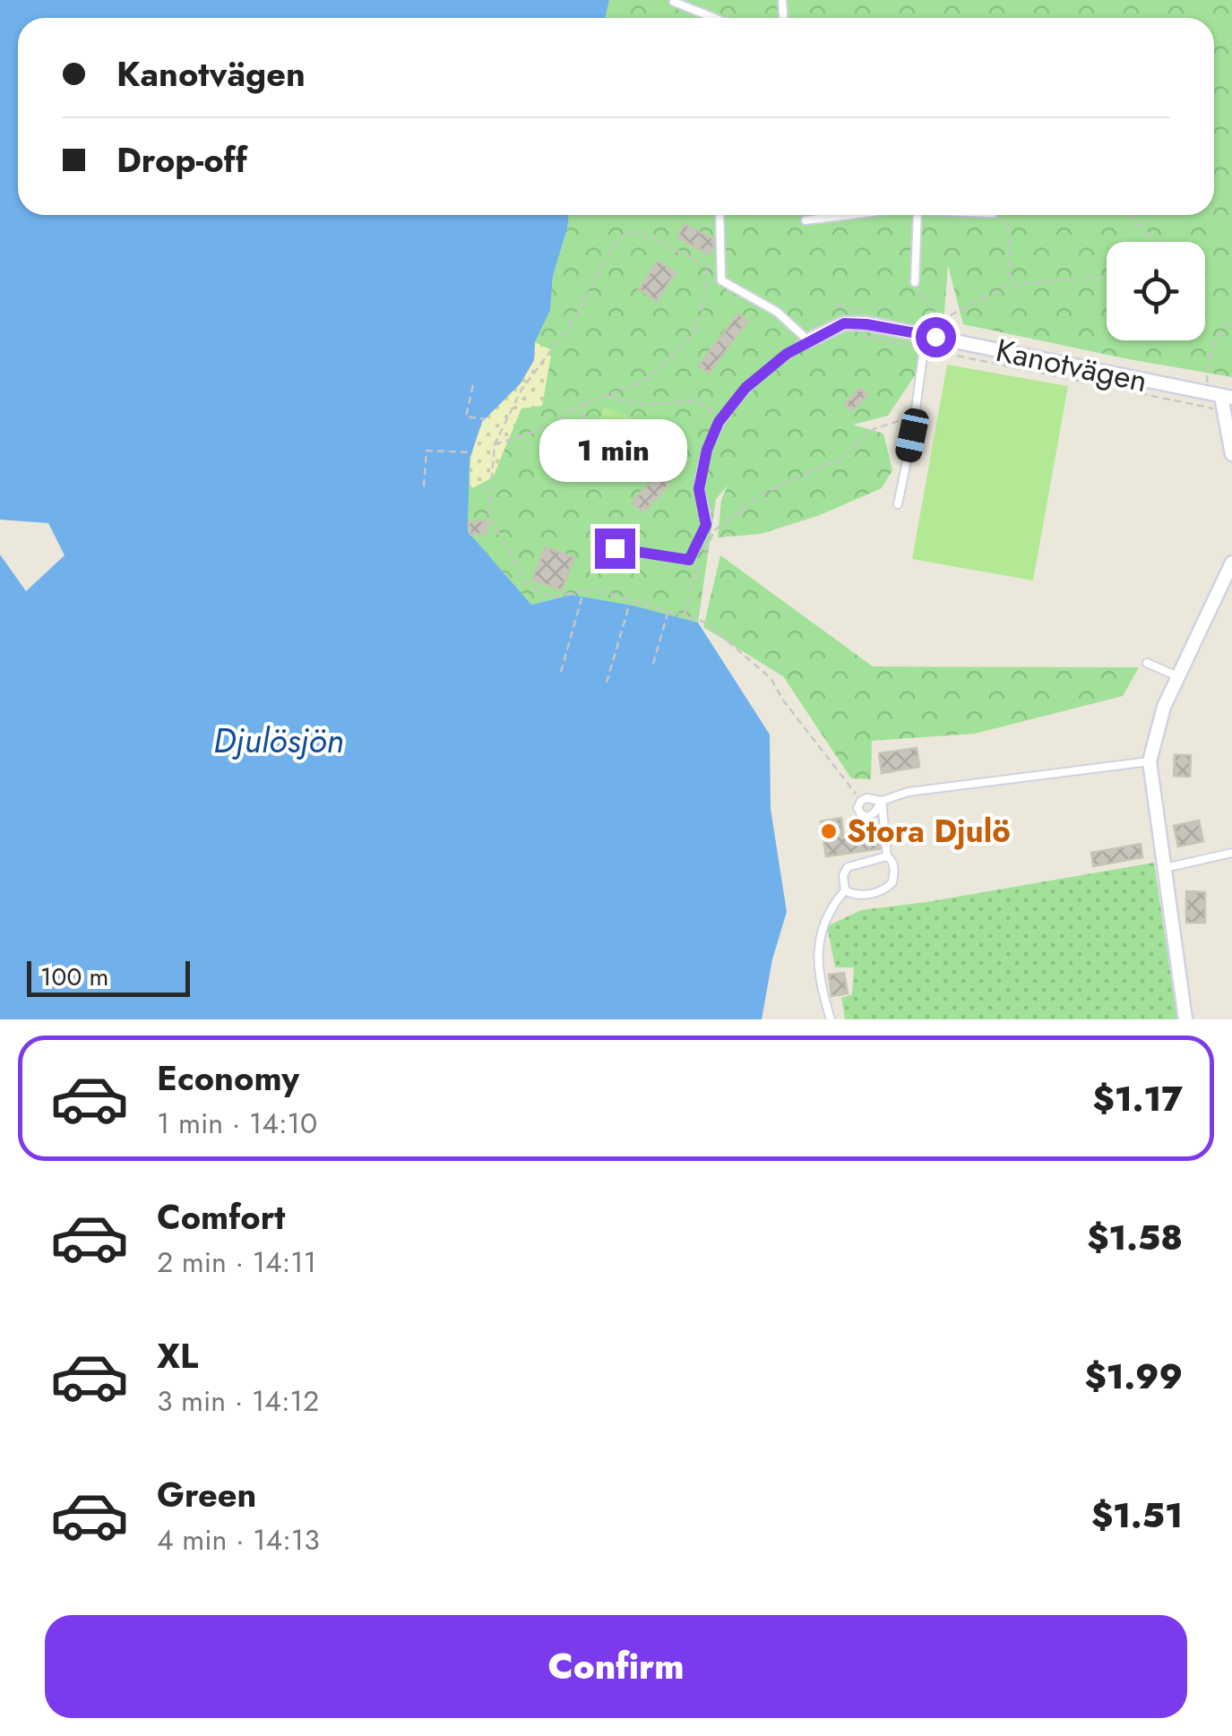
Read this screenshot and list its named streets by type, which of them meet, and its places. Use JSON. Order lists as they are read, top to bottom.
{
  "streets": {
    "street": ["Kanotvägen"]
  },
  "water": ["Djulösjön"],
  "places": ["Stora Djulö"],
  "scale_bar": "100 m",
  "page": {
    "banner": ["Kanotvägen", "Drop-off"],
    "bubble": "1 min",
    "scale": "100 m",
    "list": [
      {
        "name": "Economy",
        "note": "1 min · 14:10",
        "value": "$1.17"
      },
      {
        "name": "Comfort",
        "note": "2 min · 14:11",
        "value": "$1.58"
      },
      {
        "name": "XL",
        "note": "3 min · 14:12",
        "value": "$1.99"
      },
      {
        "name": "Green",
        "note": "4 min · 14:13",
        "value": "$1.51"
      }
    ],
    "buttons": "Confirm"
  }
}
